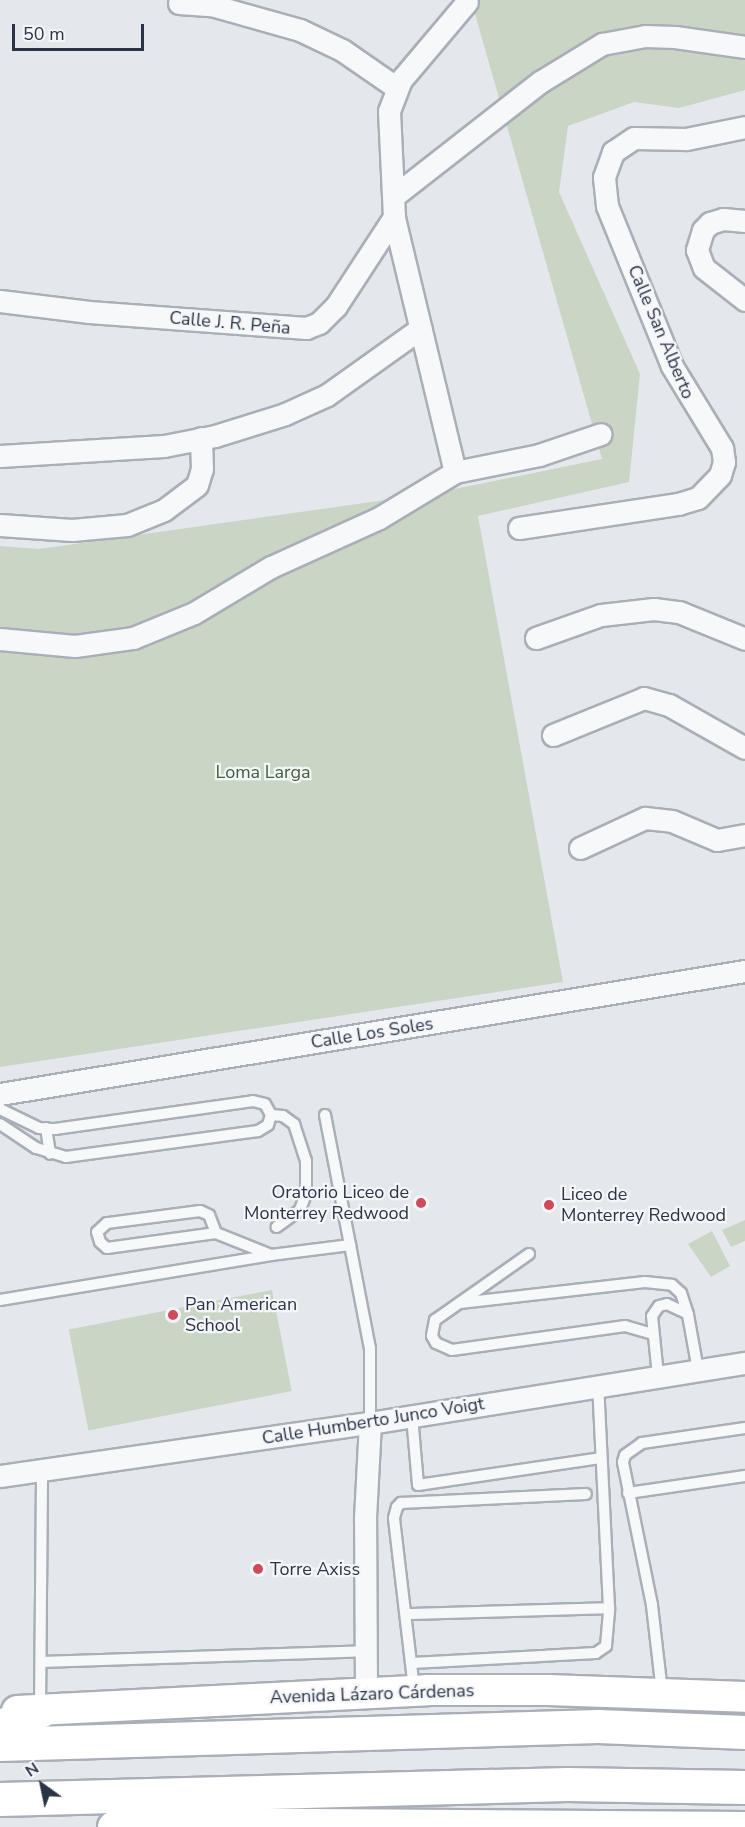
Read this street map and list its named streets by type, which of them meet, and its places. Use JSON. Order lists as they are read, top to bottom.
{
  "streets": {
    "street": [
      "Calle J. R. Peña",
      "Calle San Alberto",
      "Calle Los Soles",
      "Calle Humberto Junco Voigt",
      "Avenida Lázaro Cárdenas"
    ]
  },
  "parks": ["Loma Larga"],
  "places": [
    "Oratorio Liceo de Monterrey Redwood",
    "Liceo de Monterrey Redwood",
    "Pan American School",
    "Torre Axiss"
  ],
  "scale_bar": "50 m",
  "north": "top left"
}
